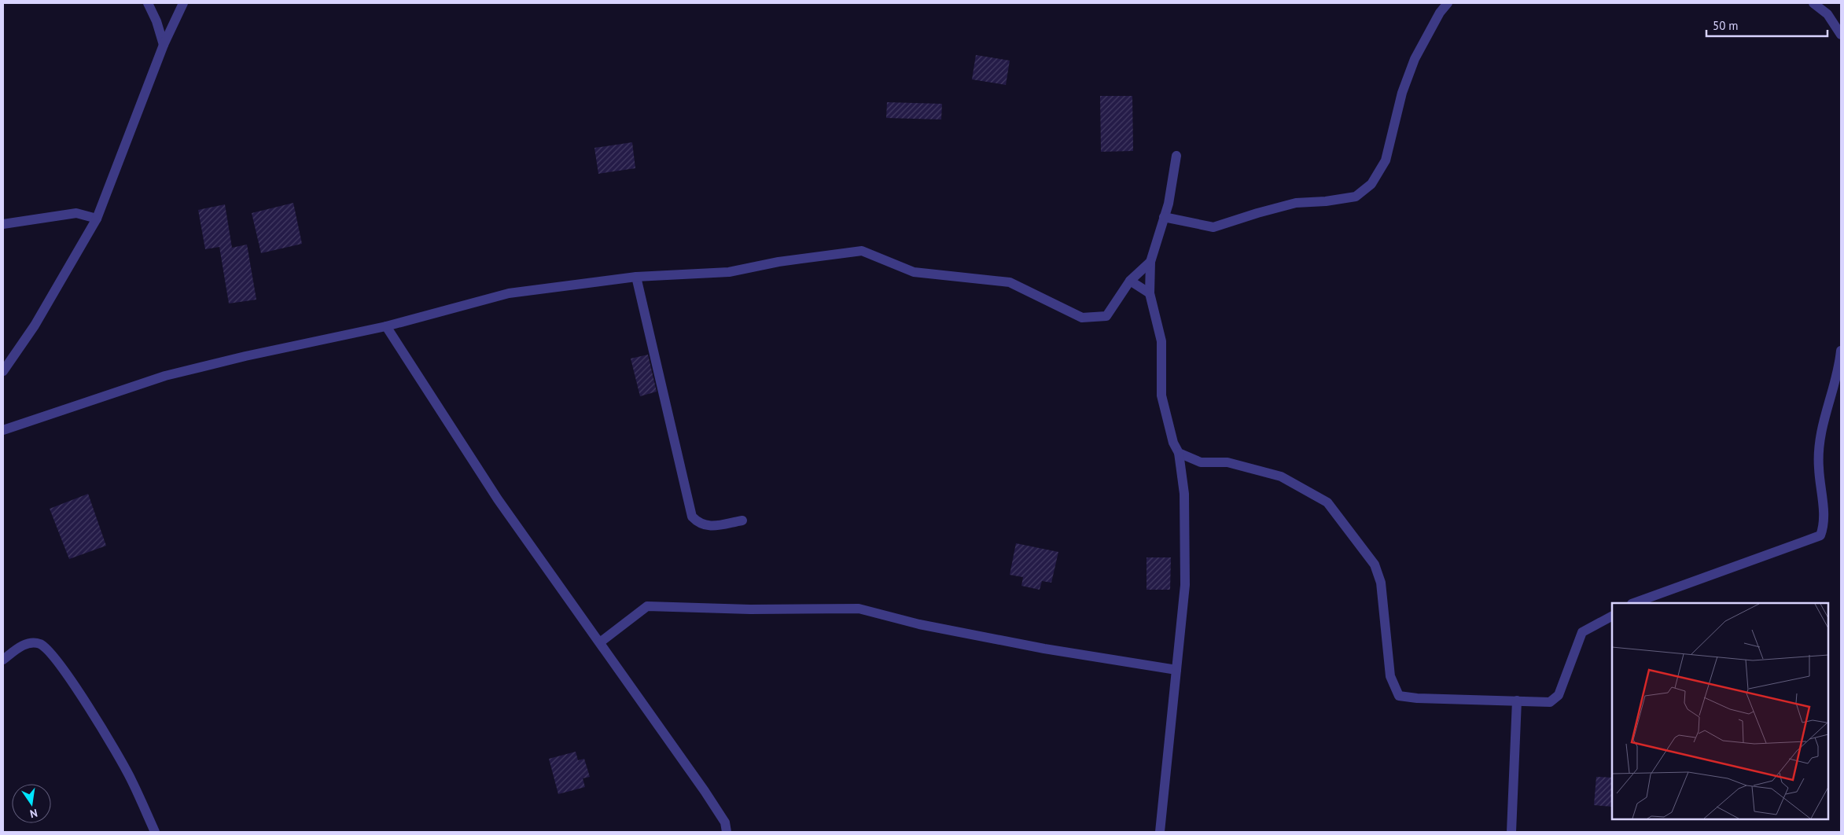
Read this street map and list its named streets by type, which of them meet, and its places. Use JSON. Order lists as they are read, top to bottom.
{
  "scale_bar": "50 m",
  "north": "bottom"
}
